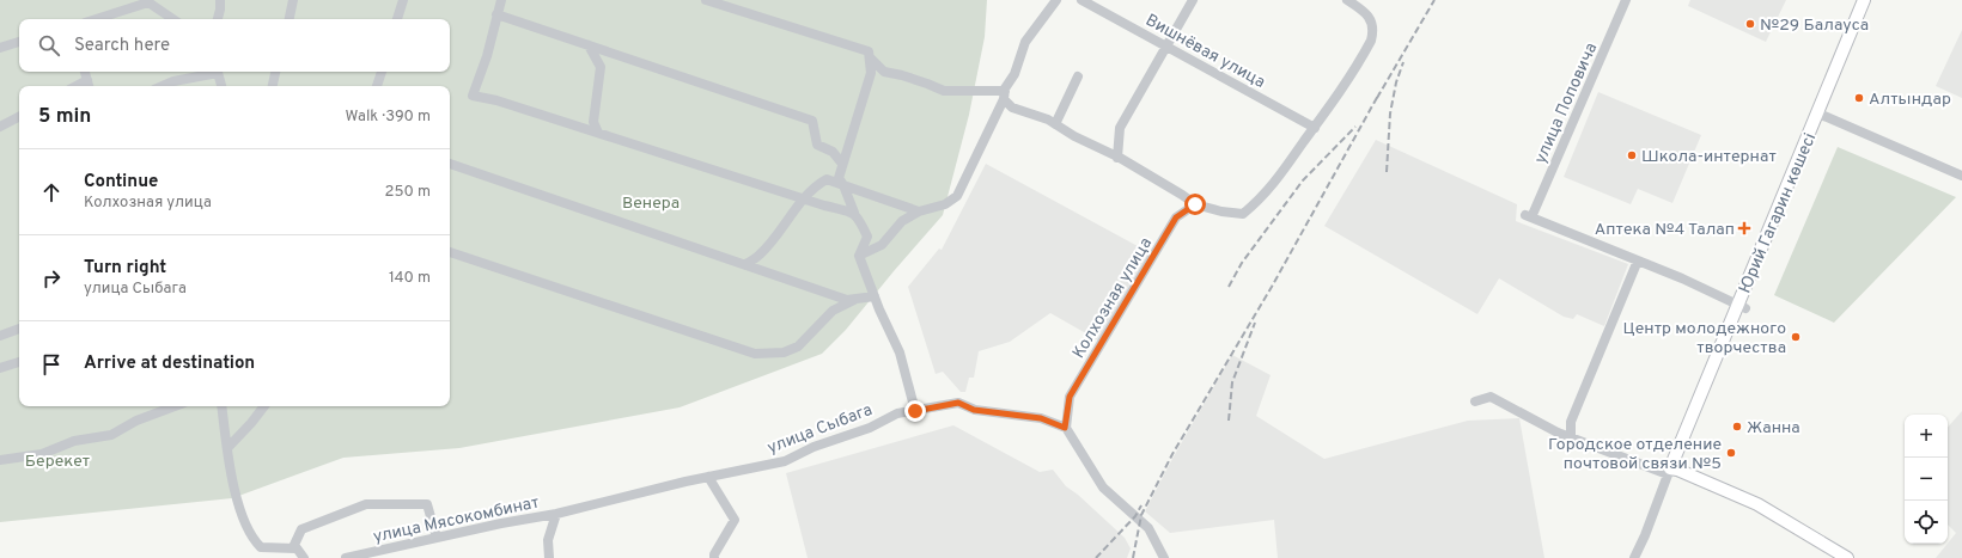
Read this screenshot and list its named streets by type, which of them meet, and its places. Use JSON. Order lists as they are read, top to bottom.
{
  "streets": {
    "main road": ["Юрий Гагарин көшесі"],
    "street": [
      "Вишнёвая улица",
      "улица Поповича",
      "Колхозная улица",
      "улица Сыбага",
      "улица Мясокомбинат"
    ]
  },
  "crossings": [
    ["Колхозная улица", "улица Сыбага"],
    ["улица Сыбага", "улица Мясокомбинат"]
  ],
  "parks": ["Венера", "Берекет"],
  "places": {
    "other": [
      "№29 Балауса",
      "Алтындар",
      "Школа-интернат",
      "Центр молодежного творчества",
      "Жанна",
      "Городское отделение почтовой связи №5"
    ],
    "health": ["Аптека №4 Талап"]
  },
  "page": {
    "search": "Search here",
    "heading": ["5 min", "Walk · 390 m"],
    "list": [
      ["Continue", "Колхозная улица", "250 m"],
      ["Turn right", "улица Сыбага", "140 m"],
      "Arrive at destination"
    ],
    "map_buttons": ["+", "−"]
  }
}
